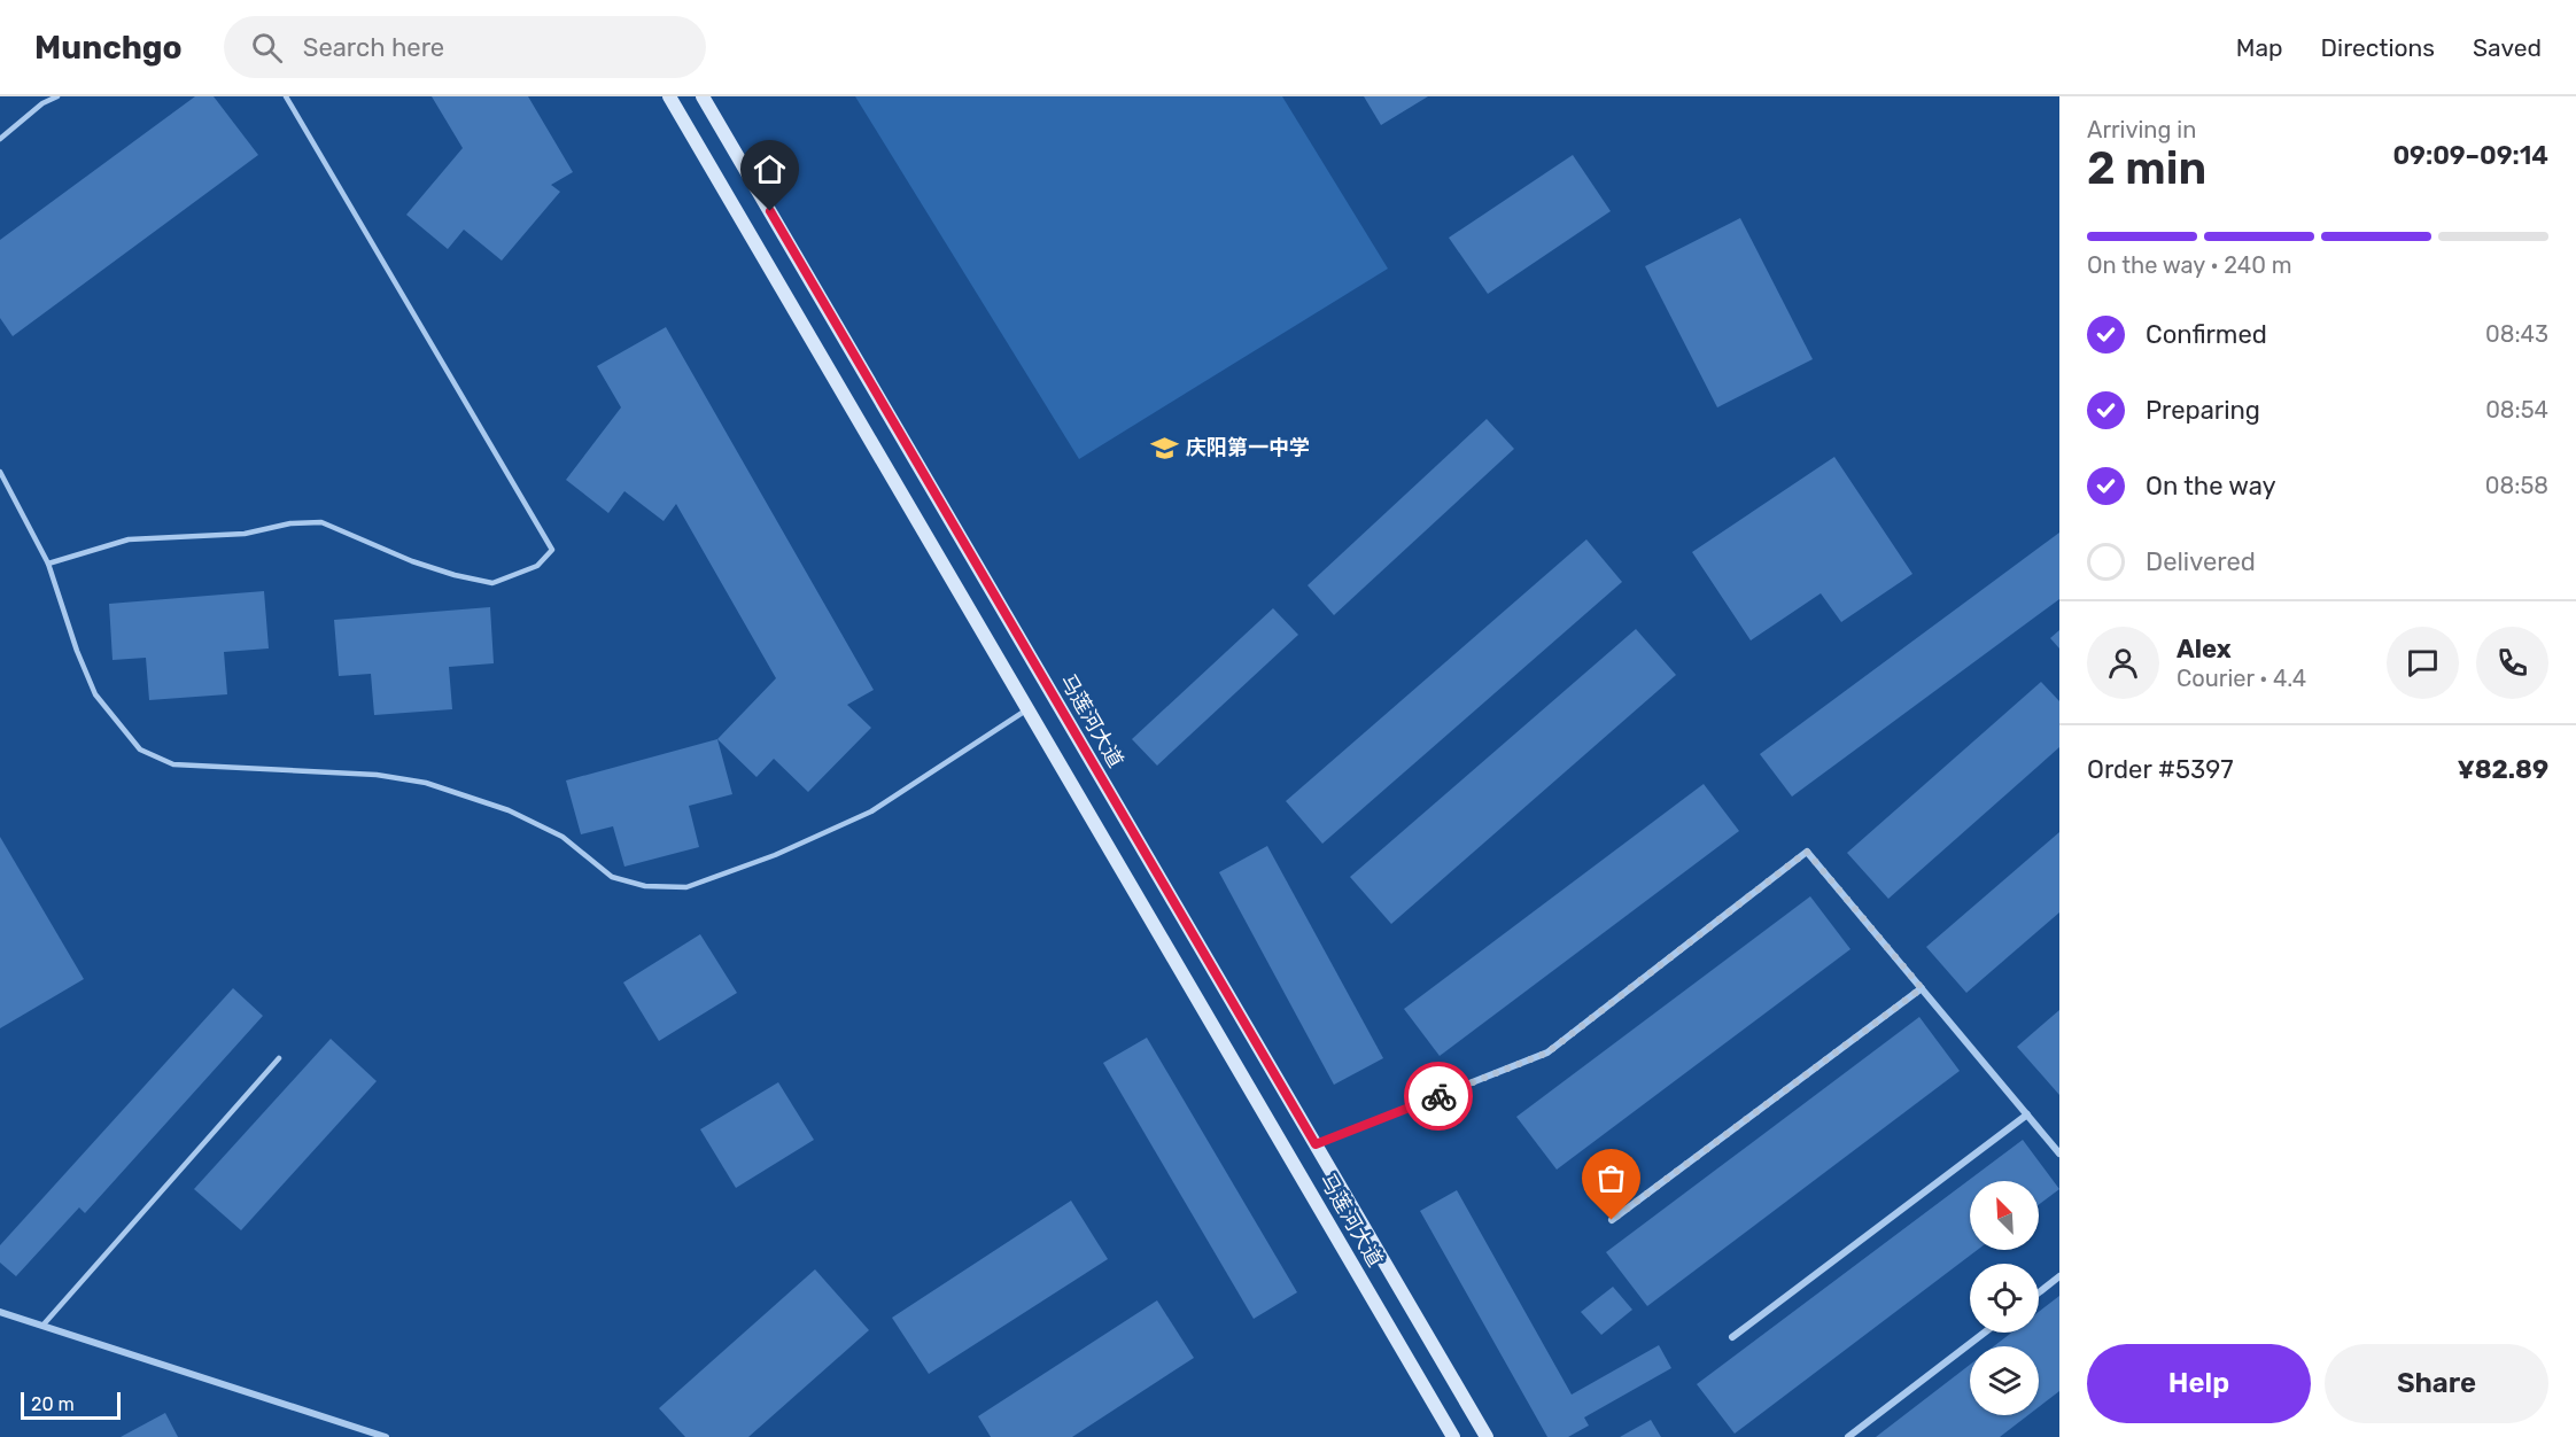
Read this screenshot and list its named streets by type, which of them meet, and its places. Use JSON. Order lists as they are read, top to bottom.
{
  "streets": {
    "street": ["马莲河大道"]
  },
  "places": {
    "school or university": ["庆阳第一中学"]
  },
  "scale_bar": "20 m",
  "north": "top left",
  "page": {
    "header": "Munchgo",
    "search": "Search here",
    "nav": ["Map", "Directions", "Saved"],
    "heading": ["2 min", "Arriving in", "09:09–09:14"],
    "panel": [
      "Alex",
      "Courier · 4.4",
      "Order #5397",
      "¥82.89"
    ],
    "bar": "On the way · 240 m",
    "list": [
      ["Confirmed", "08:43"],
      ["Preparing", "08:54"],
      ["On the way", "08:58"],
      "Delivered"
    ],
    "buttons": ["Help", "Share"],
    "scale": "20 m"
  }
}
